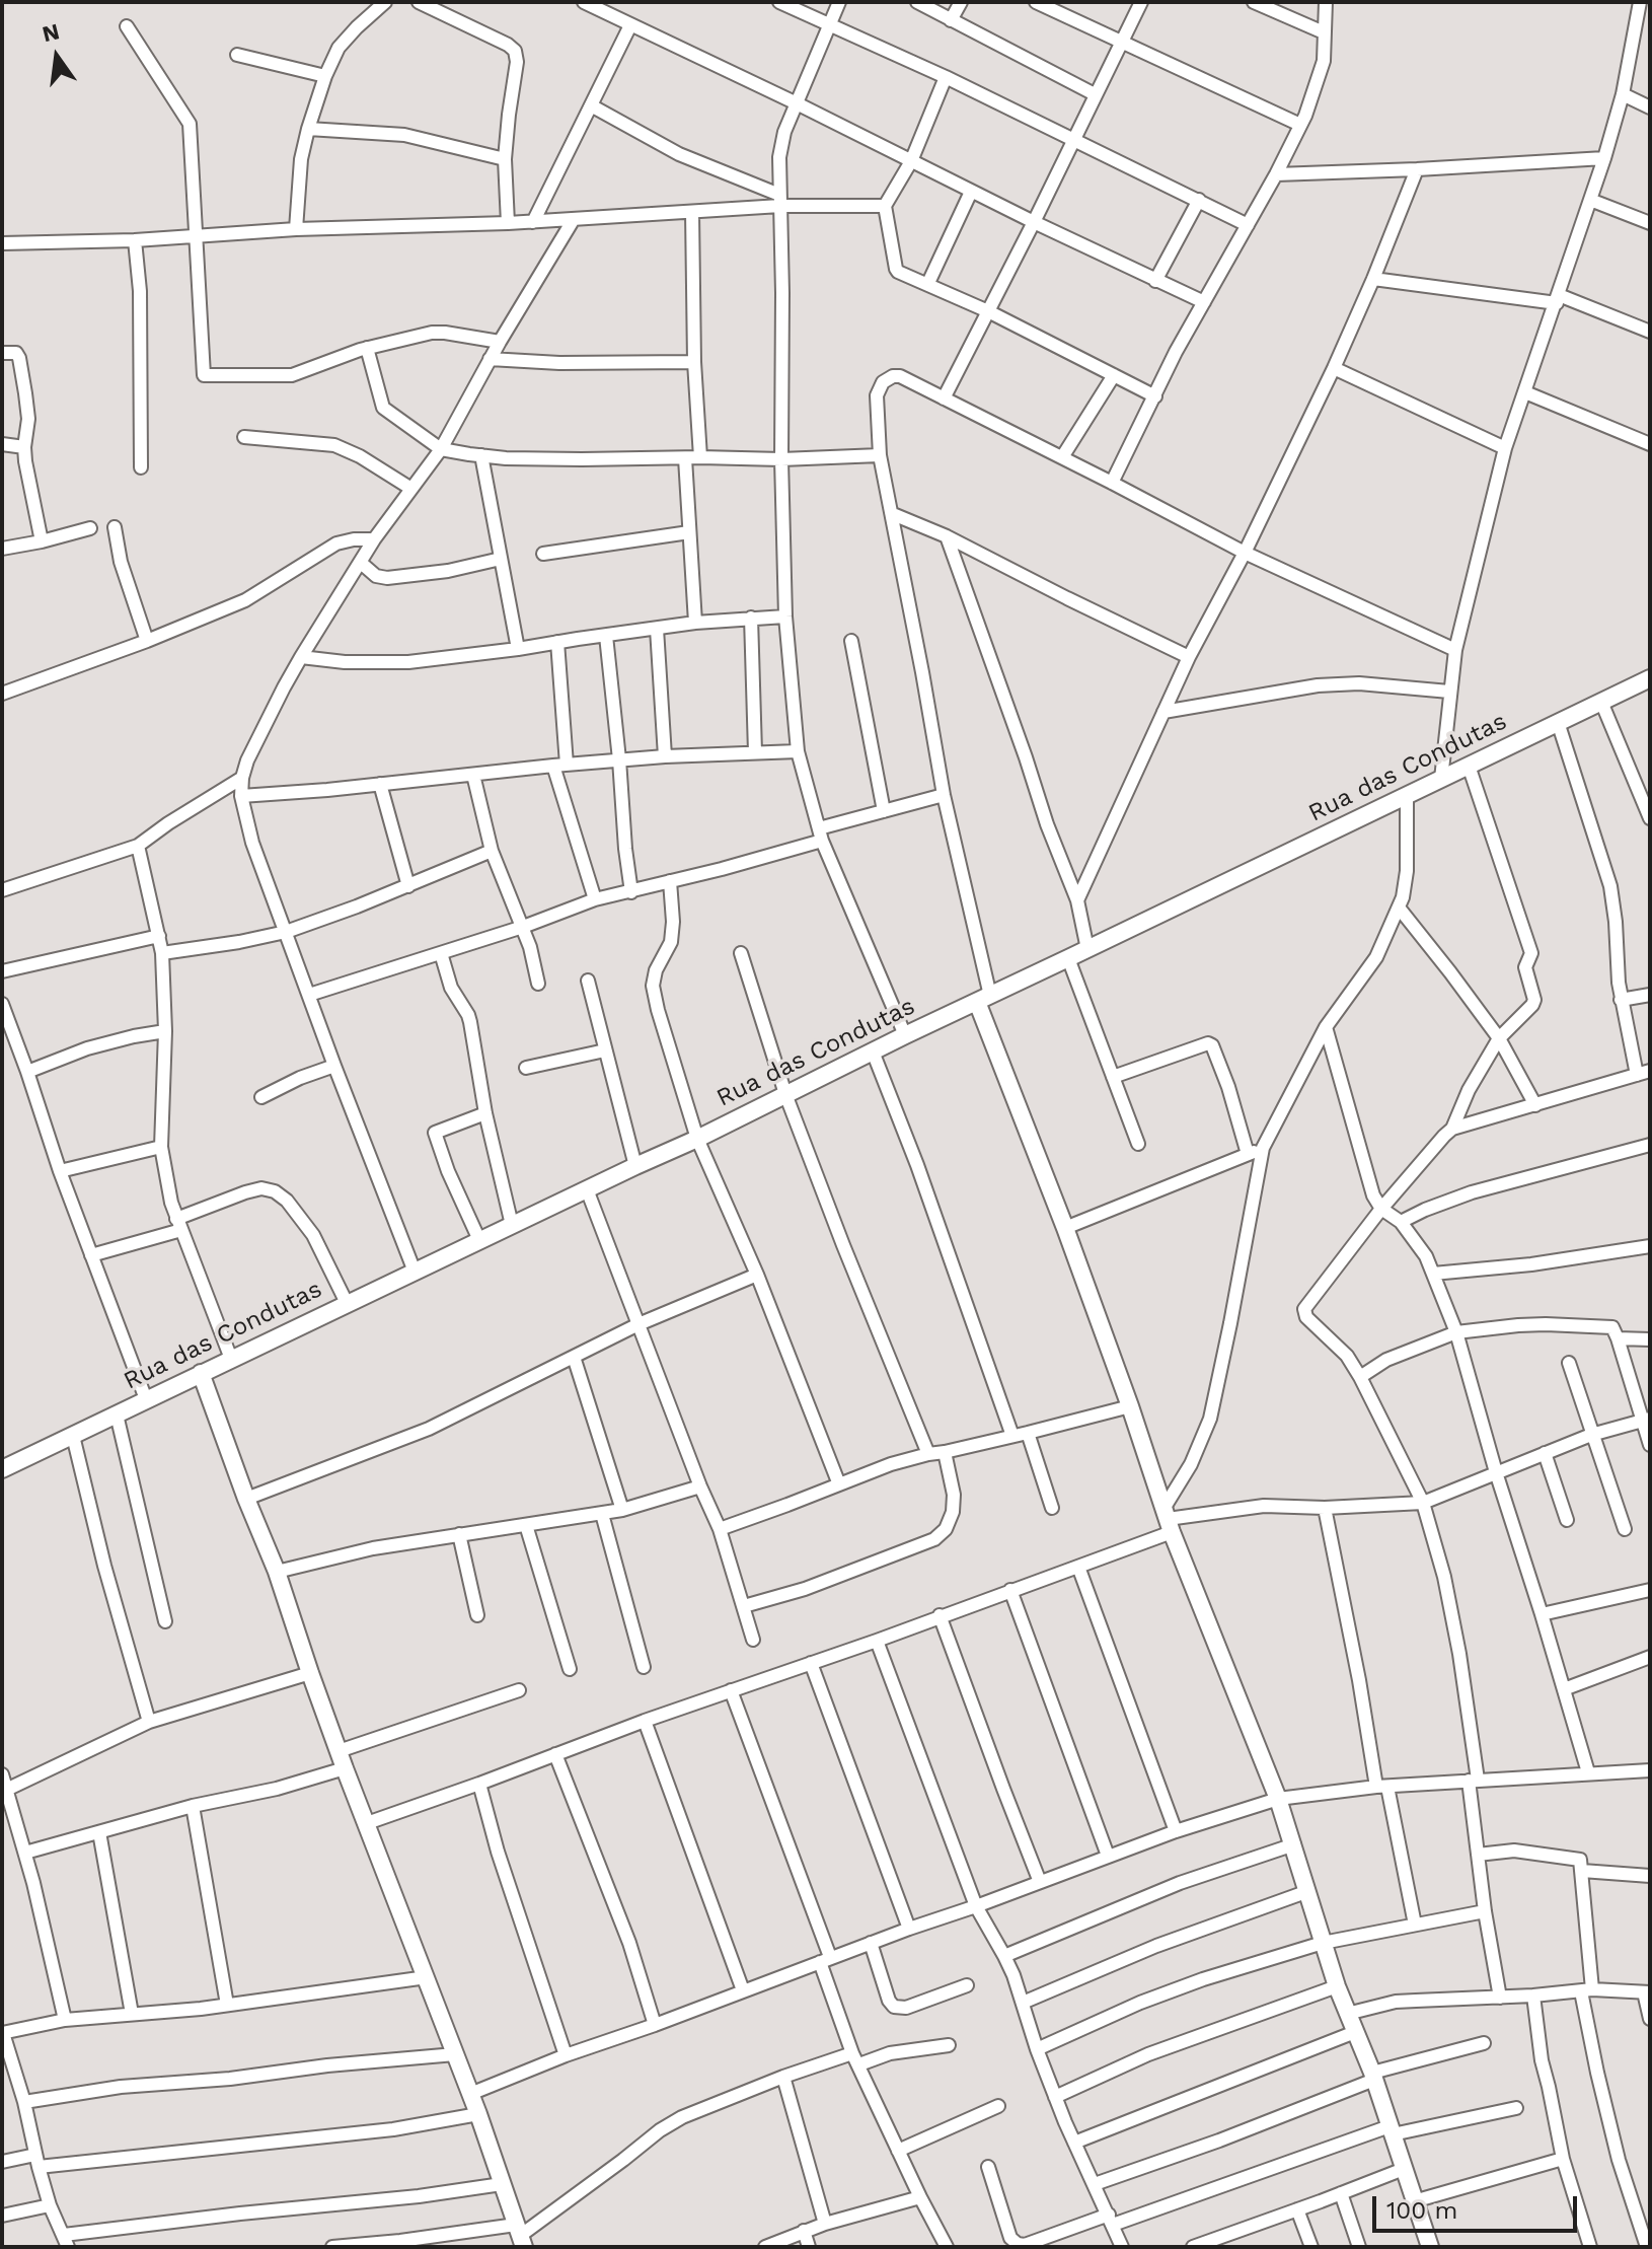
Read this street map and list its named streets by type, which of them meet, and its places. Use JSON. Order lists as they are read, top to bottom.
{
  "streets": {
    "street": ["Rua das Condutas"]
  },
  "scale_bar": "100 m",
  "north": "top"
}
